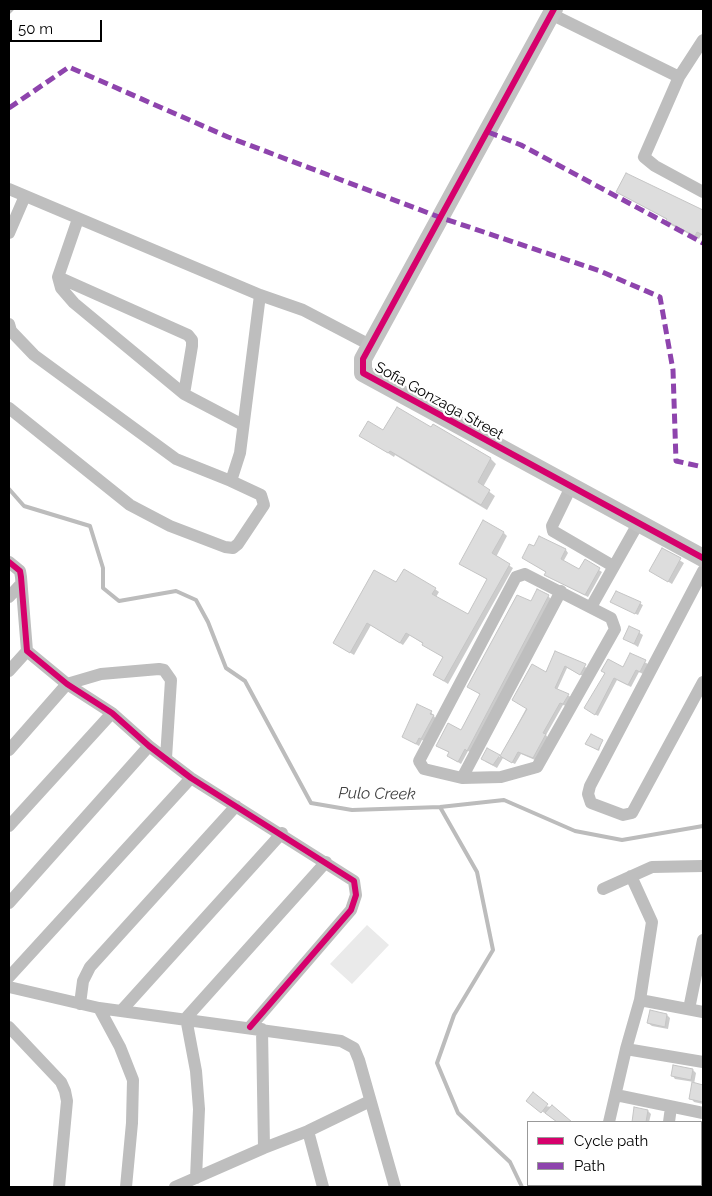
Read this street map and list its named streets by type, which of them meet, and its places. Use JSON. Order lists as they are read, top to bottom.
{
  "streets": {
    "street": ["Sofia Gonzaga Street"]
  },
  "water": ["Pulo Creek"],
  "legend": ["Cycle path", "Path"],
  "scale_bar": "50 m"
}
